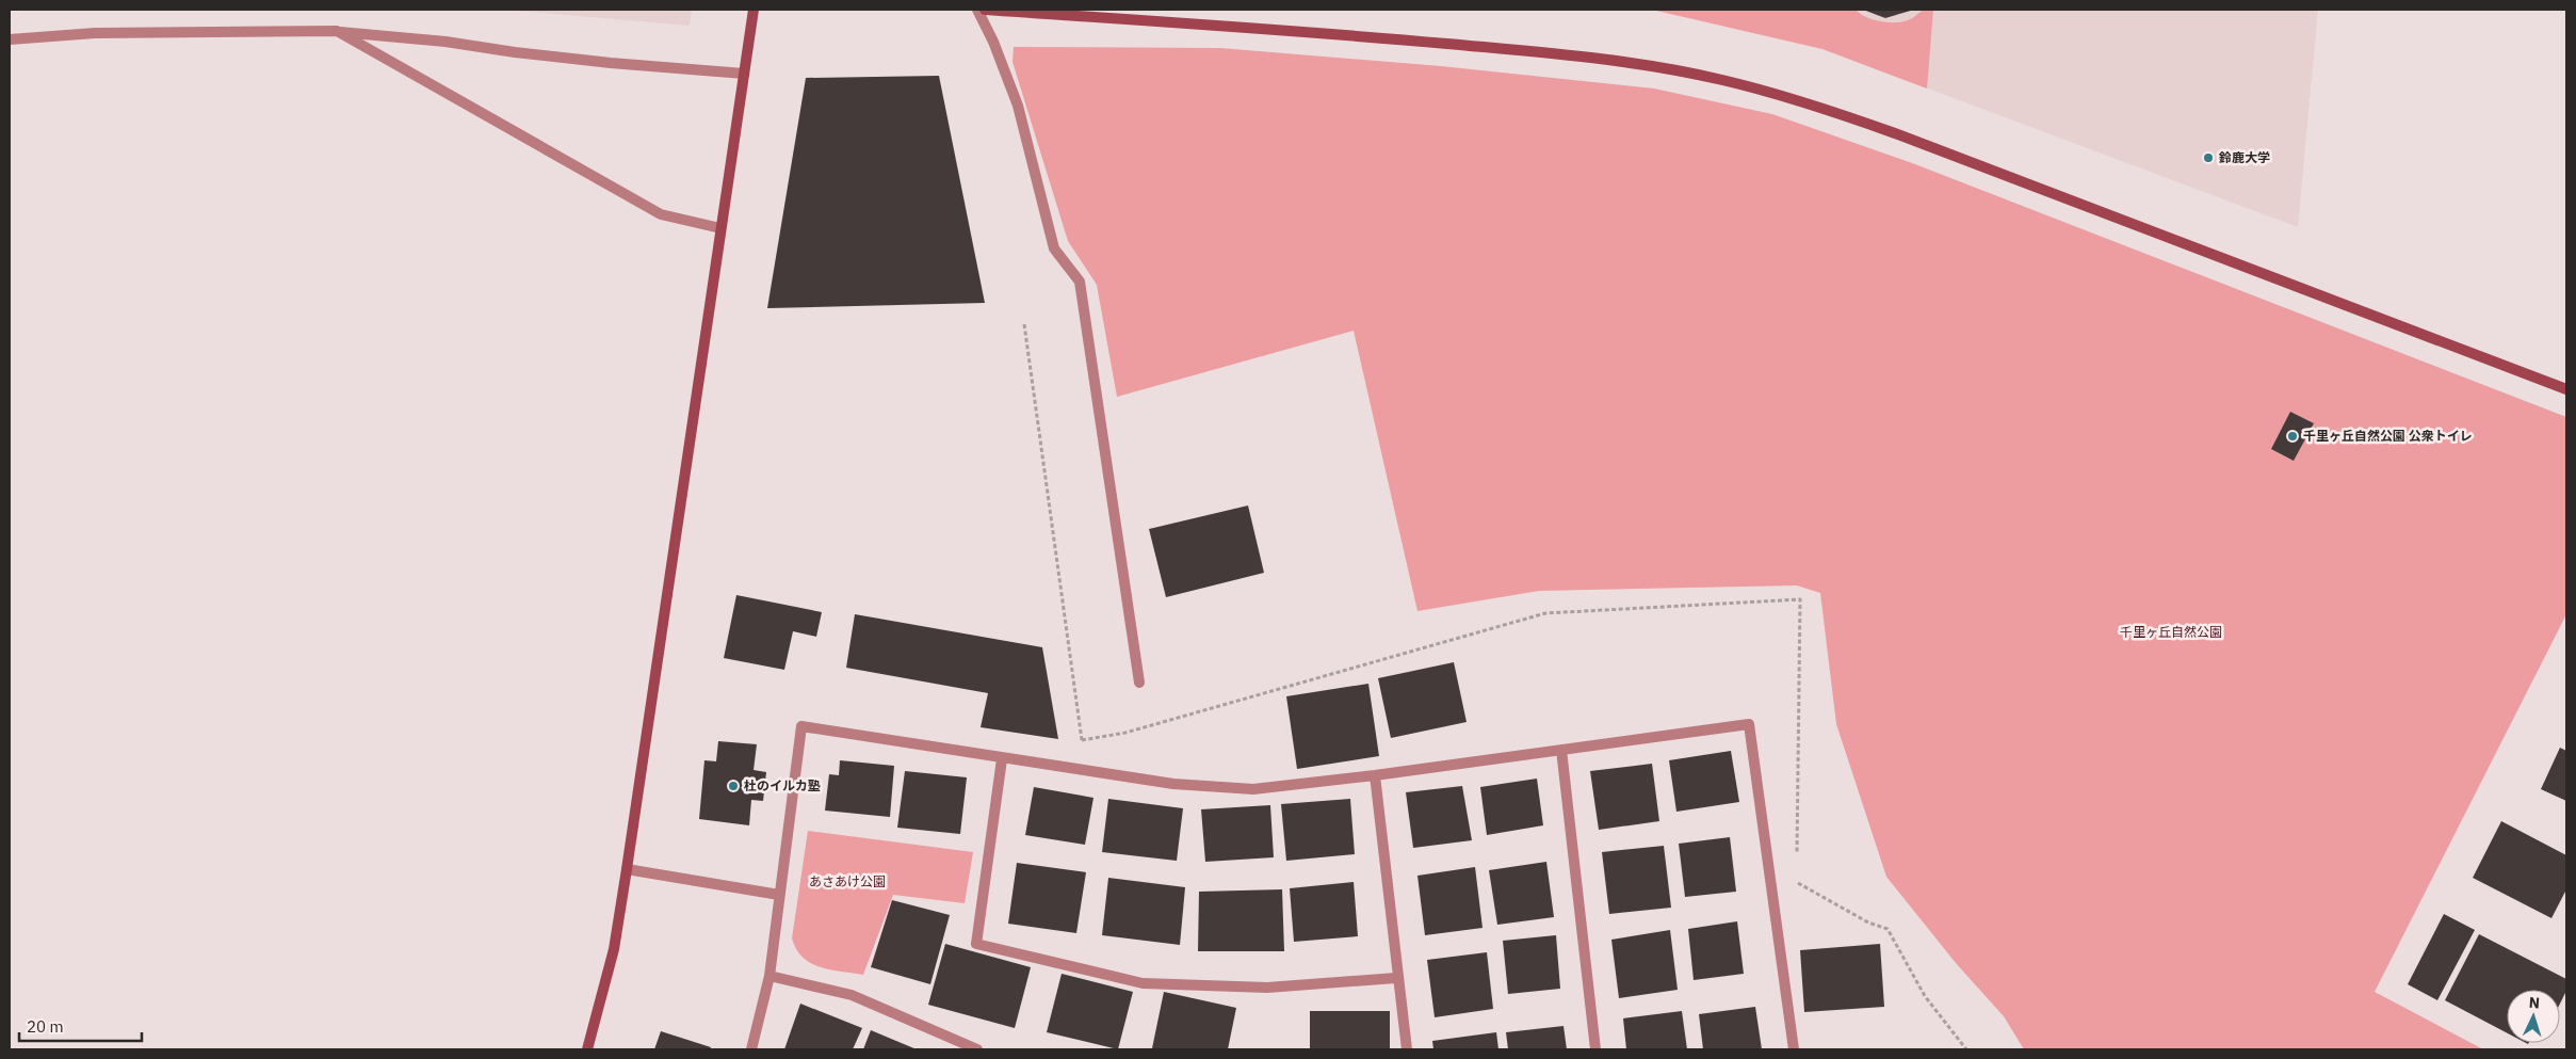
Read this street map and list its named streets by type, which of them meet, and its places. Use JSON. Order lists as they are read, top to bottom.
{
  "parks": ["千里ヶ丘自然公園", "あさあけ公園"],
  "places": ["鈴鹿大学", "千里ヶ丘自然公園 公衆トイレ", "杜のイルカ塾"],
  "scale_bar": "20 m",
  "north": "top"
}
